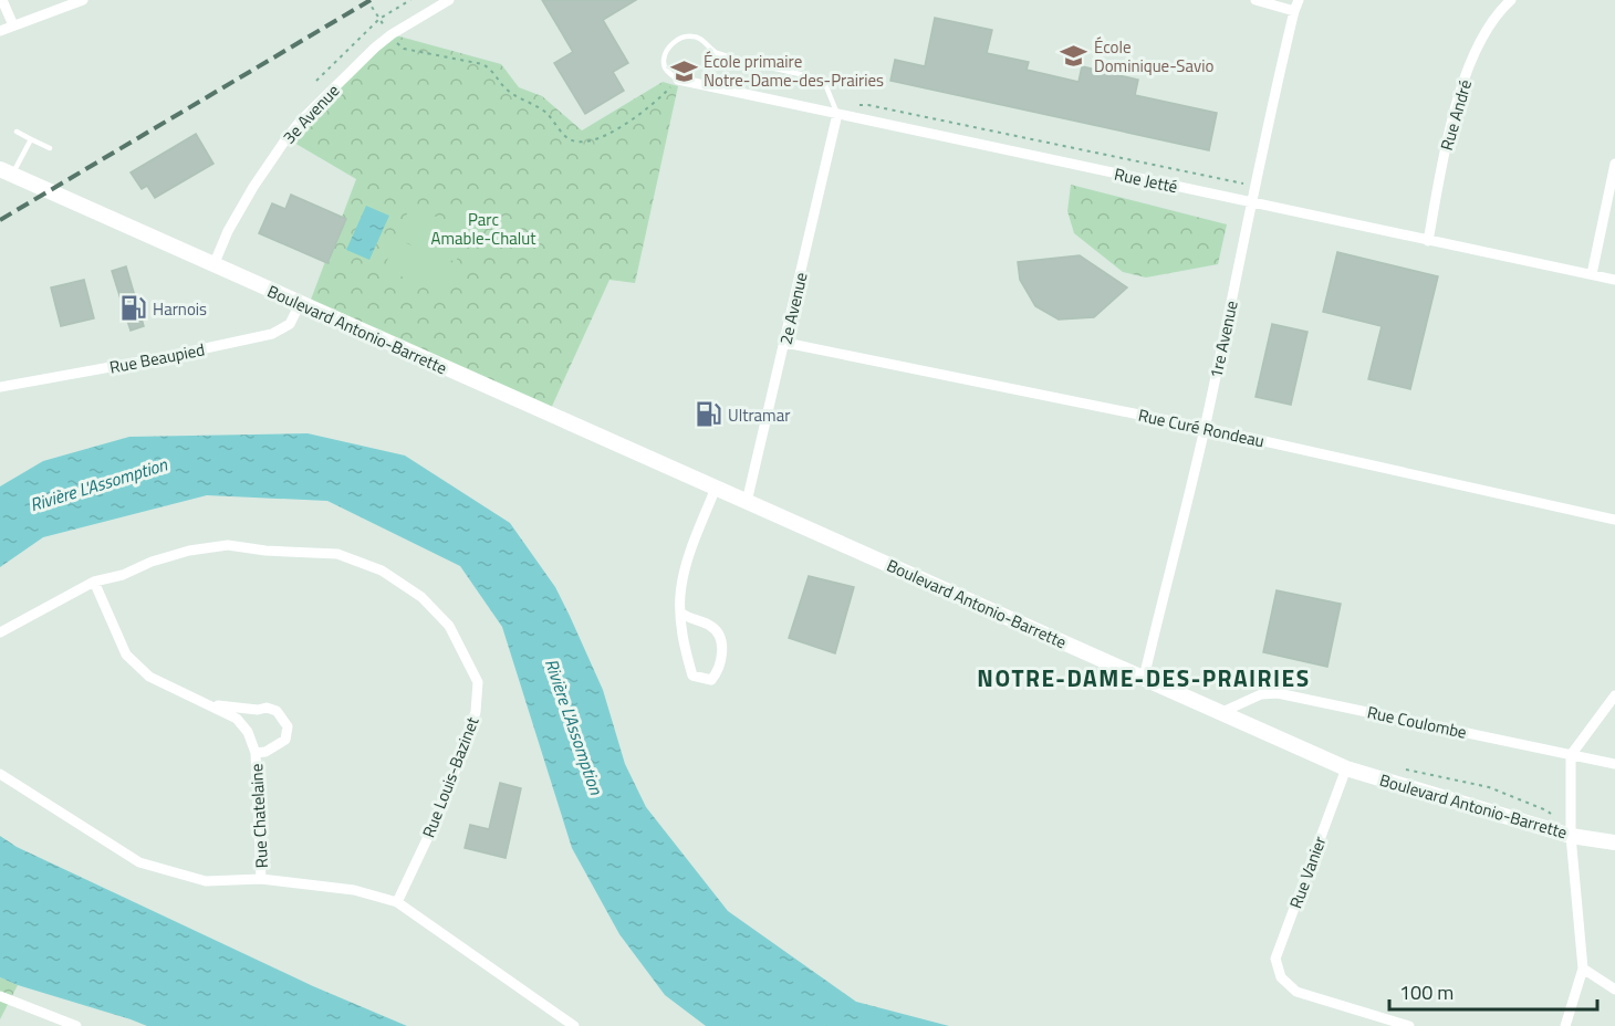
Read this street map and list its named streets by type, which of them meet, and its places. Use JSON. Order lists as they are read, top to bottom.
{
  "streets": {
    "street": [
      "3e Avenue",
      "Rue André",
      "Rue Jetté",
      "2e Avenue",
      "Boulevard Antonio-Barrette",
      "1re Avenue",
      "Rue Beaupied",
      "Rue Curé Rondeau",
      "Rue Coulombe",
      "Rue Louis-Bazinet",
      "Rue Chatelaine",
      "Rue Vanier"
    ]
  },
  "crossings": [
    ["3e Avenue", "Boulevard Antonio-Barrette"],
    ["Rue André", "Rue Jetté"],
    ["Rue Jetté", "2e Avenue"],
    ["Rue Jetté", "1re Avenue"],
    ["2e Avenue", "Boulevard Antonio-Barrette"],
    ["2e Avenue", "Rue Curé Rondeau"],
    ["Boulevard Antonio-Barrette", "1re Avenue"],
    ["Boulevard Antonio-Barrette", "Rue Beaupied"],
    ["Boulevard Antonio-Barrette", "Rue Coulombe"],
    ["Boulevard Antonio-Barrette", "Rue Vanier"],
    ["1re Avenue", "Rue Curé Rondeau"],
    ["Rue Louis-Bazinet", "Rue Chatelaine"]
  ],
  "districts": ["NOTRE-DAME-DES-PRAIRIES"],
  "water": ["Rivière L'Assomption"],
  "parks": ["Parc Amable-Chalut"],
  "places": {
    "school or university": ["École Dominique-Savio", "École primaire Notre-Dame-des-Prairies"],
    "fuel station": ["Harnois", "Ultramar"]
  },
  "scale_bar": "100 m"
}
